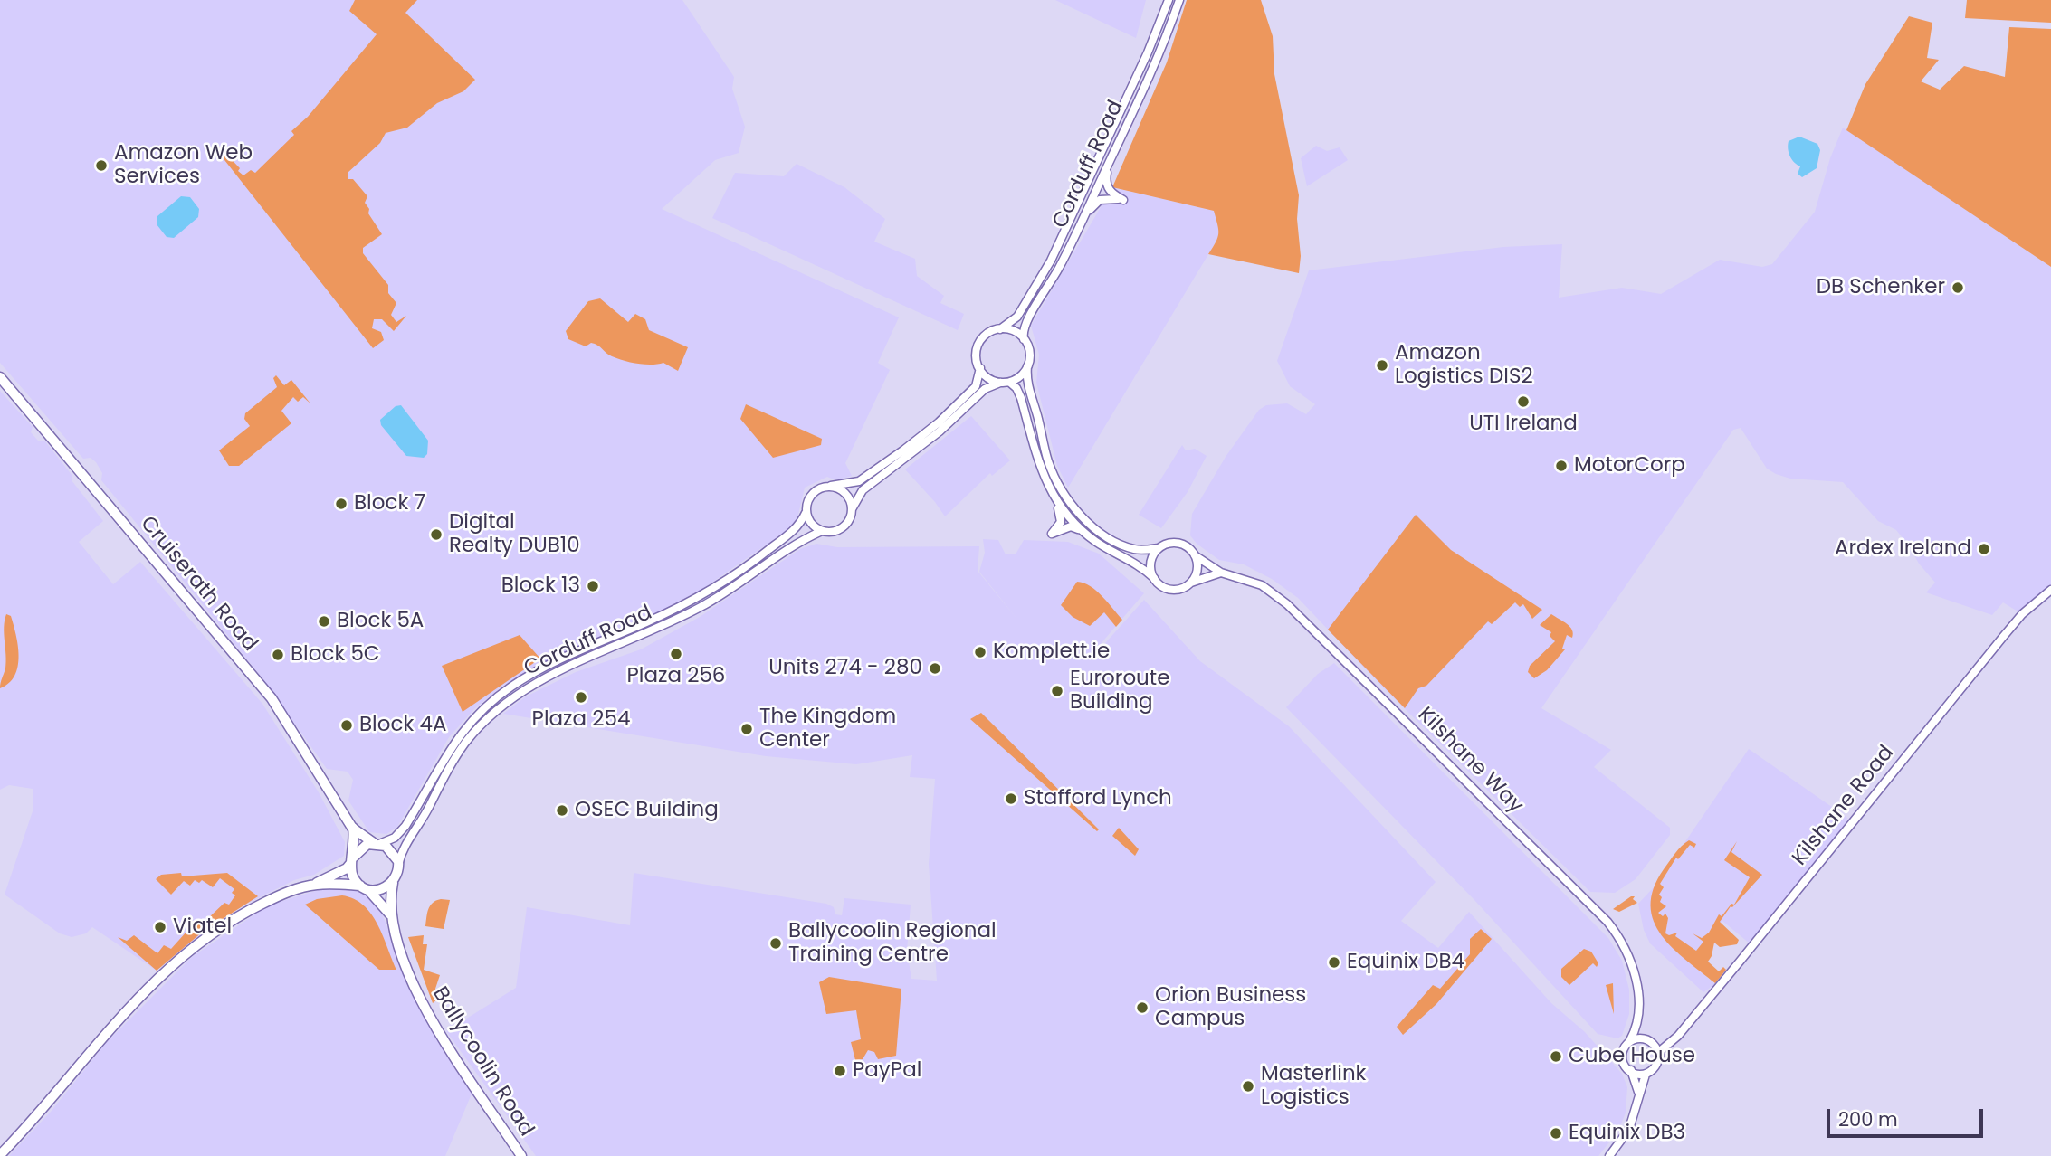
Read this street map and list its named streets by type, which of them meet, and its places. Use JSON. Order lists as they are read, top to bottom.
{
  "streets": {
    "main road": ["Cruiserath Road", "Ballycoolin Road"],
    "street": ["Corduff Road", "Kilshane Way", "Kilshane Road"]
  },
  "crossings": [
    ["Corduff Road", "Cruiserath Road"],
    ["Corduff Road", "Ballycoolin Road"],
    ["Cruiserath Road", "Ballycoolin Road"],
    ["Kilshane Way", "Kilshane Road"]
  ],
  "places": [
    "Amazon Web Services",
    "DB Schenker",
    "Amazon Logistics DIS2",
    "UTI Ireland",
    "MotorCorp",
    "Block 7",
    "Digital Realty DUB10",
    "Ardex Ireland",
    "Block 13",
    "Block 5A",
    "Komplett.ie",
    "Plaza 256",
    "Block 5C",
    "Units 274 - 280",
    "Euroroute Building",
    "Plaza 254",
    "Block 4A",
    "The Kingdom Center",
    "Stafford Lynch",
    "OSEC Building",
    "Viatel",
    "Ballycoolin Regional Training Centre",
    "Equinix DB4",
    "Orion Business Campus",
    "Cube House",
    "PayPal",
    "Masterlink Logistics",
    "Equinix DB3"
  ],
  "scale_bar": "200 m"
}
